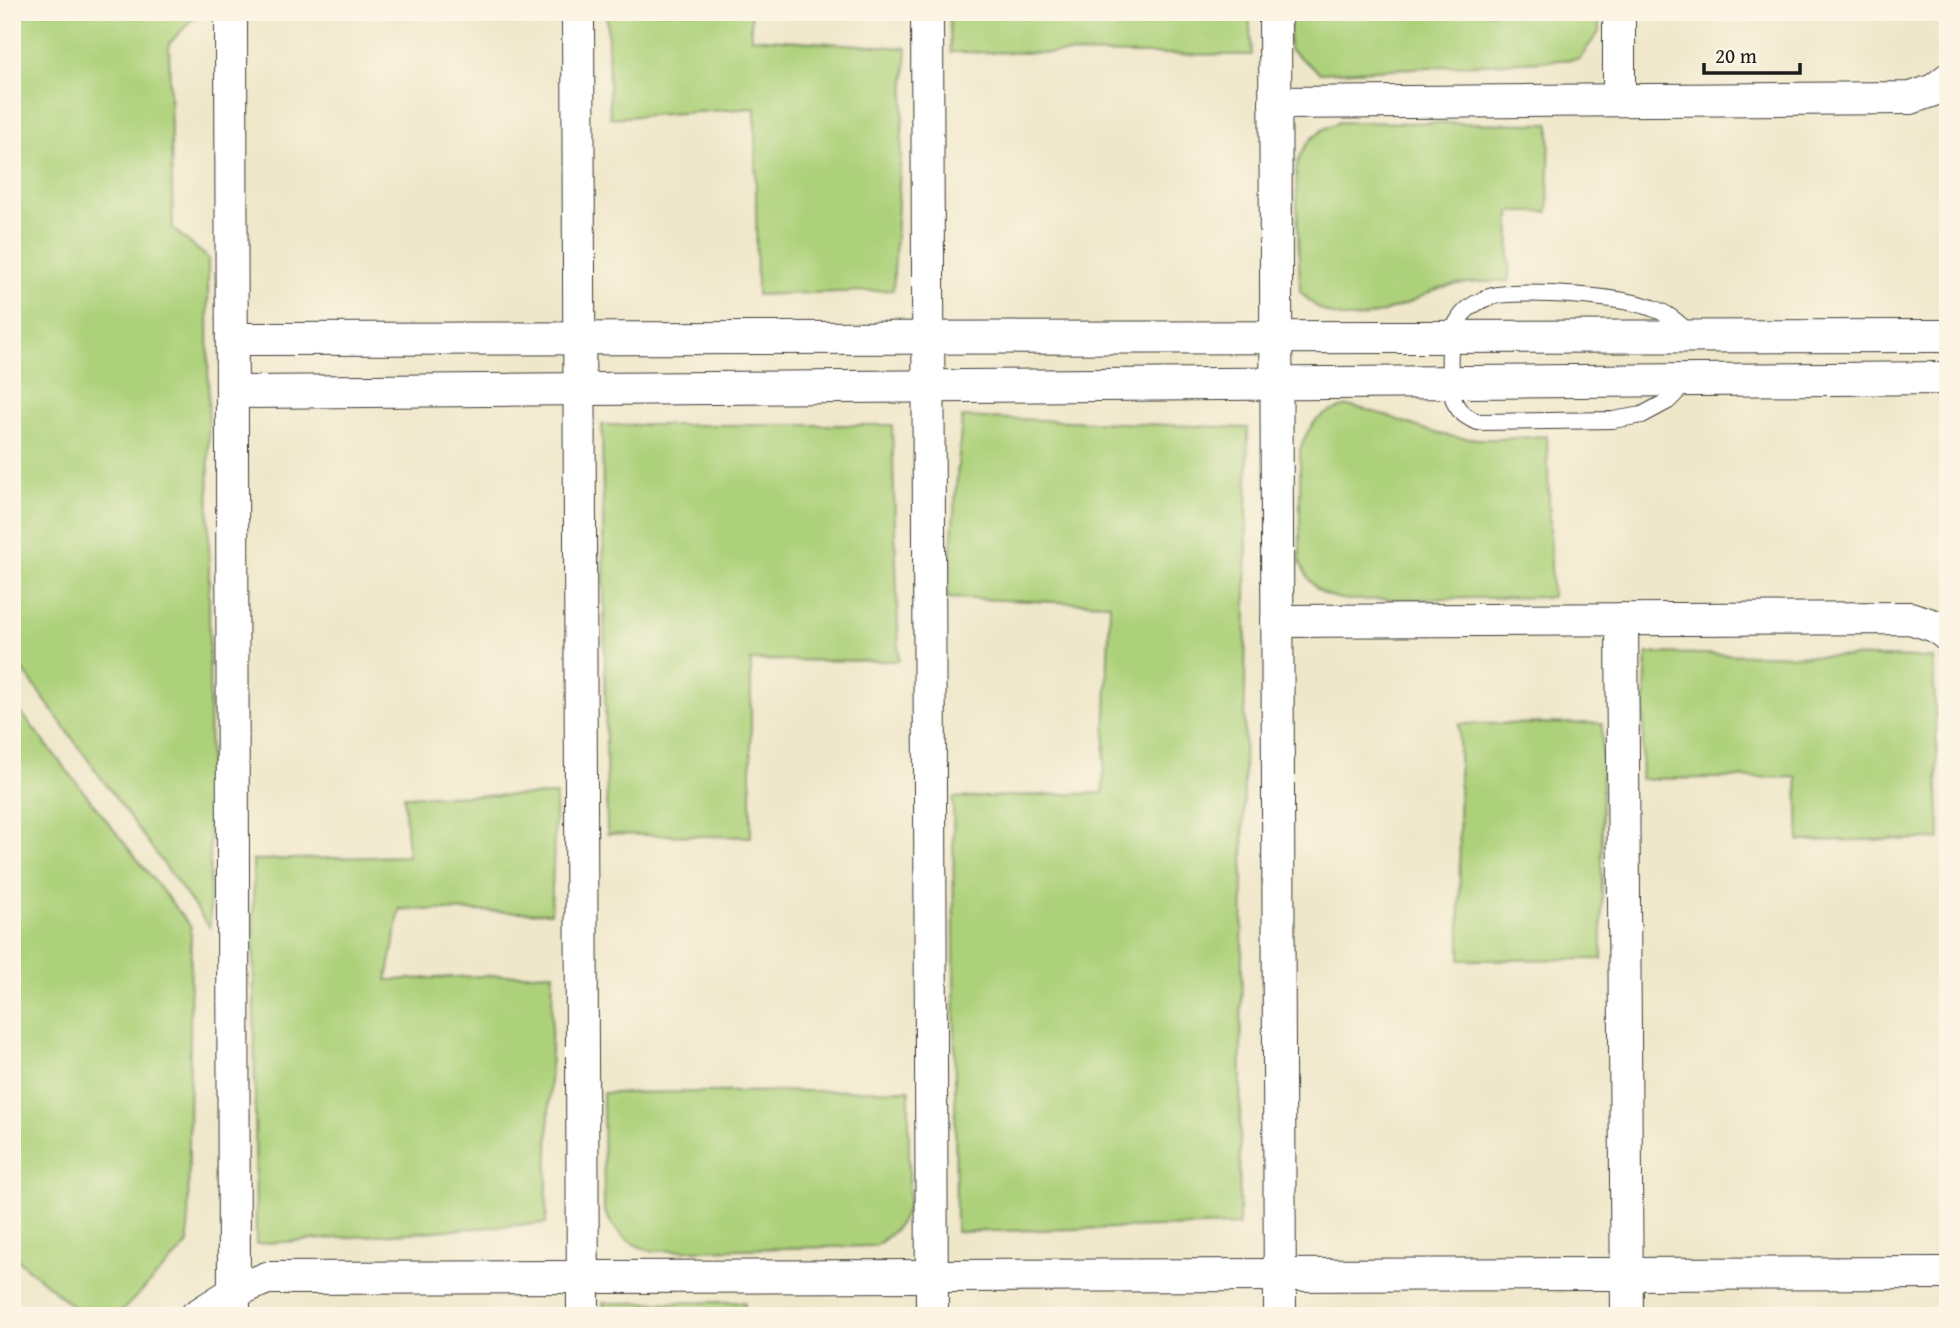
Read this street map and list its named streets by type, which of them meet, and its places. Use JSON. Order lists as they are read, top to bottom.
{
  "scale_bar": "20 m"
}
